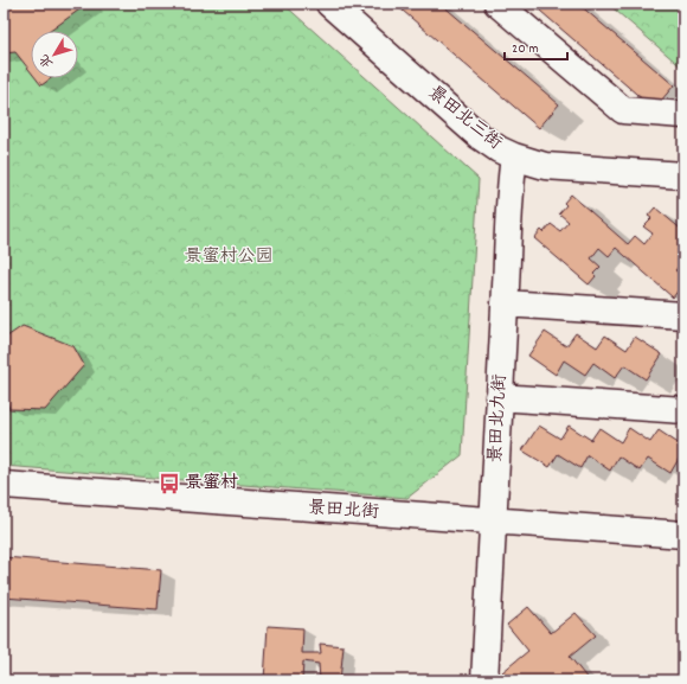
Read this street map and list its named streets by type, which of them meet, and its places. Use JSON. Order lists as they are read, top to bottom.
{
  "streets": {
    "street": ["景田北三街", "景田北九街", "景田北街"]
  },
  "crossings": [
    ["景田北三街", "景田北九街"],
    ["景田北九街", "景田北街"]
  ],
  "parks": ["景蜜村公园"],
  "places": {
    "bus stop": ["景蜜村"]
  },
  "scale_bar": "20 m",
  "north": "bottom left"
}
